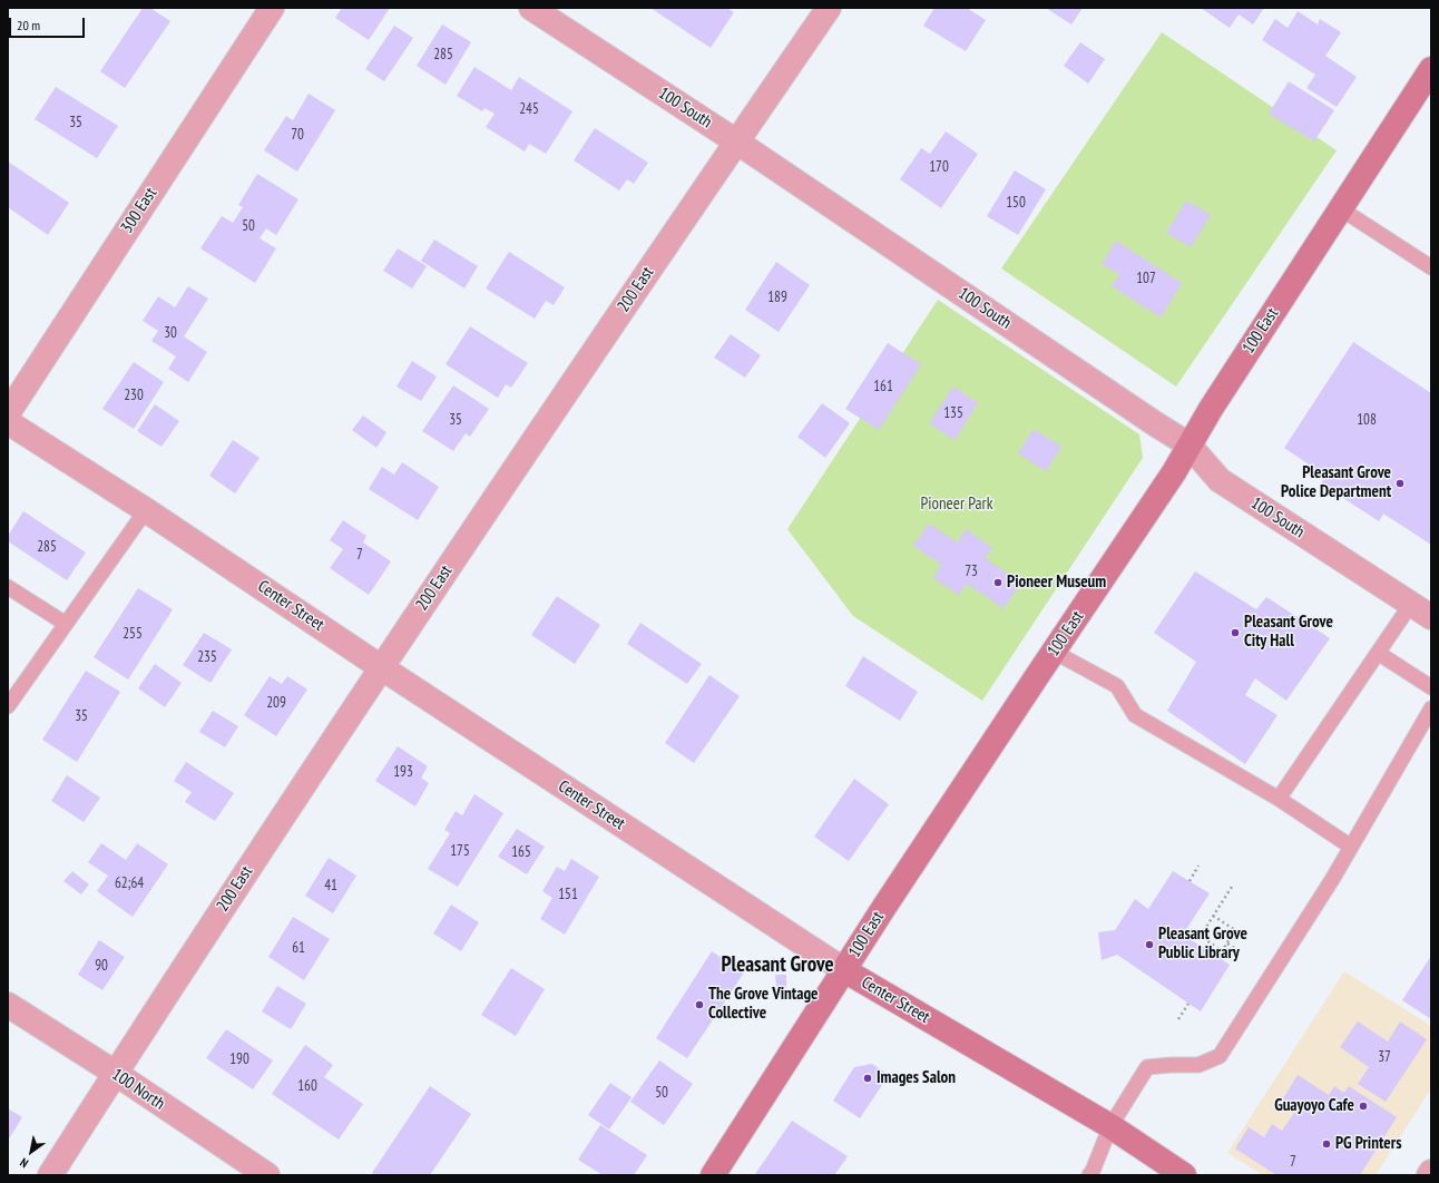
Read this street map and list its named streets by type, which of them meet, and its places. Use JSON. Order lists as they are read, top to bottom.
{
  "streets": {
    "main road": ["100 East", "Center Street"],
    "street": [
      "100 South",
      "300 East",
      "200 East",
      "100 North"
    ]
  },
  "crossings": [
    ["100 South", "200 East"],
    ["100 South", "100 East"],
    ["200 East", "Center Street"],
    ["200 East", "100 North"],
    ["100 East", "Center Street"]
  ],
  "districts": ["Pleasant Grove"],
  "parks": ["Pioneer Park"],
  "places": [
    "Pleasant Grove Police Department",
    "Pioneer Museum",
    "Pleasant Grove City Hall",
    "Pleasant Grove Public Library",
    "The Grove Vintage Collective",
    "Images Salon",
    "Guayoyo Cafe",
    "PG Printers"
  ],
  "house_numbers": [
    "285",
    "245",
    "35",
    "70",
    "170",
    "150",
    "50",
    "107",
    "189",
    "30",
    "161",
    "230",
    "135",
    "35",
    "108",
    "285",
    "7",
    "73",
    "255",
    "235",
    "209",
    "35",
    "193",
    "175",
    "165",
    "62;64",
    "41",
    "151",
    "61",
    "90",
    "37",
    "190",
    "160",
    "50",
    "7"
  ],
  "scale_bar": "20 m",
  "north": "bottom left"
}
